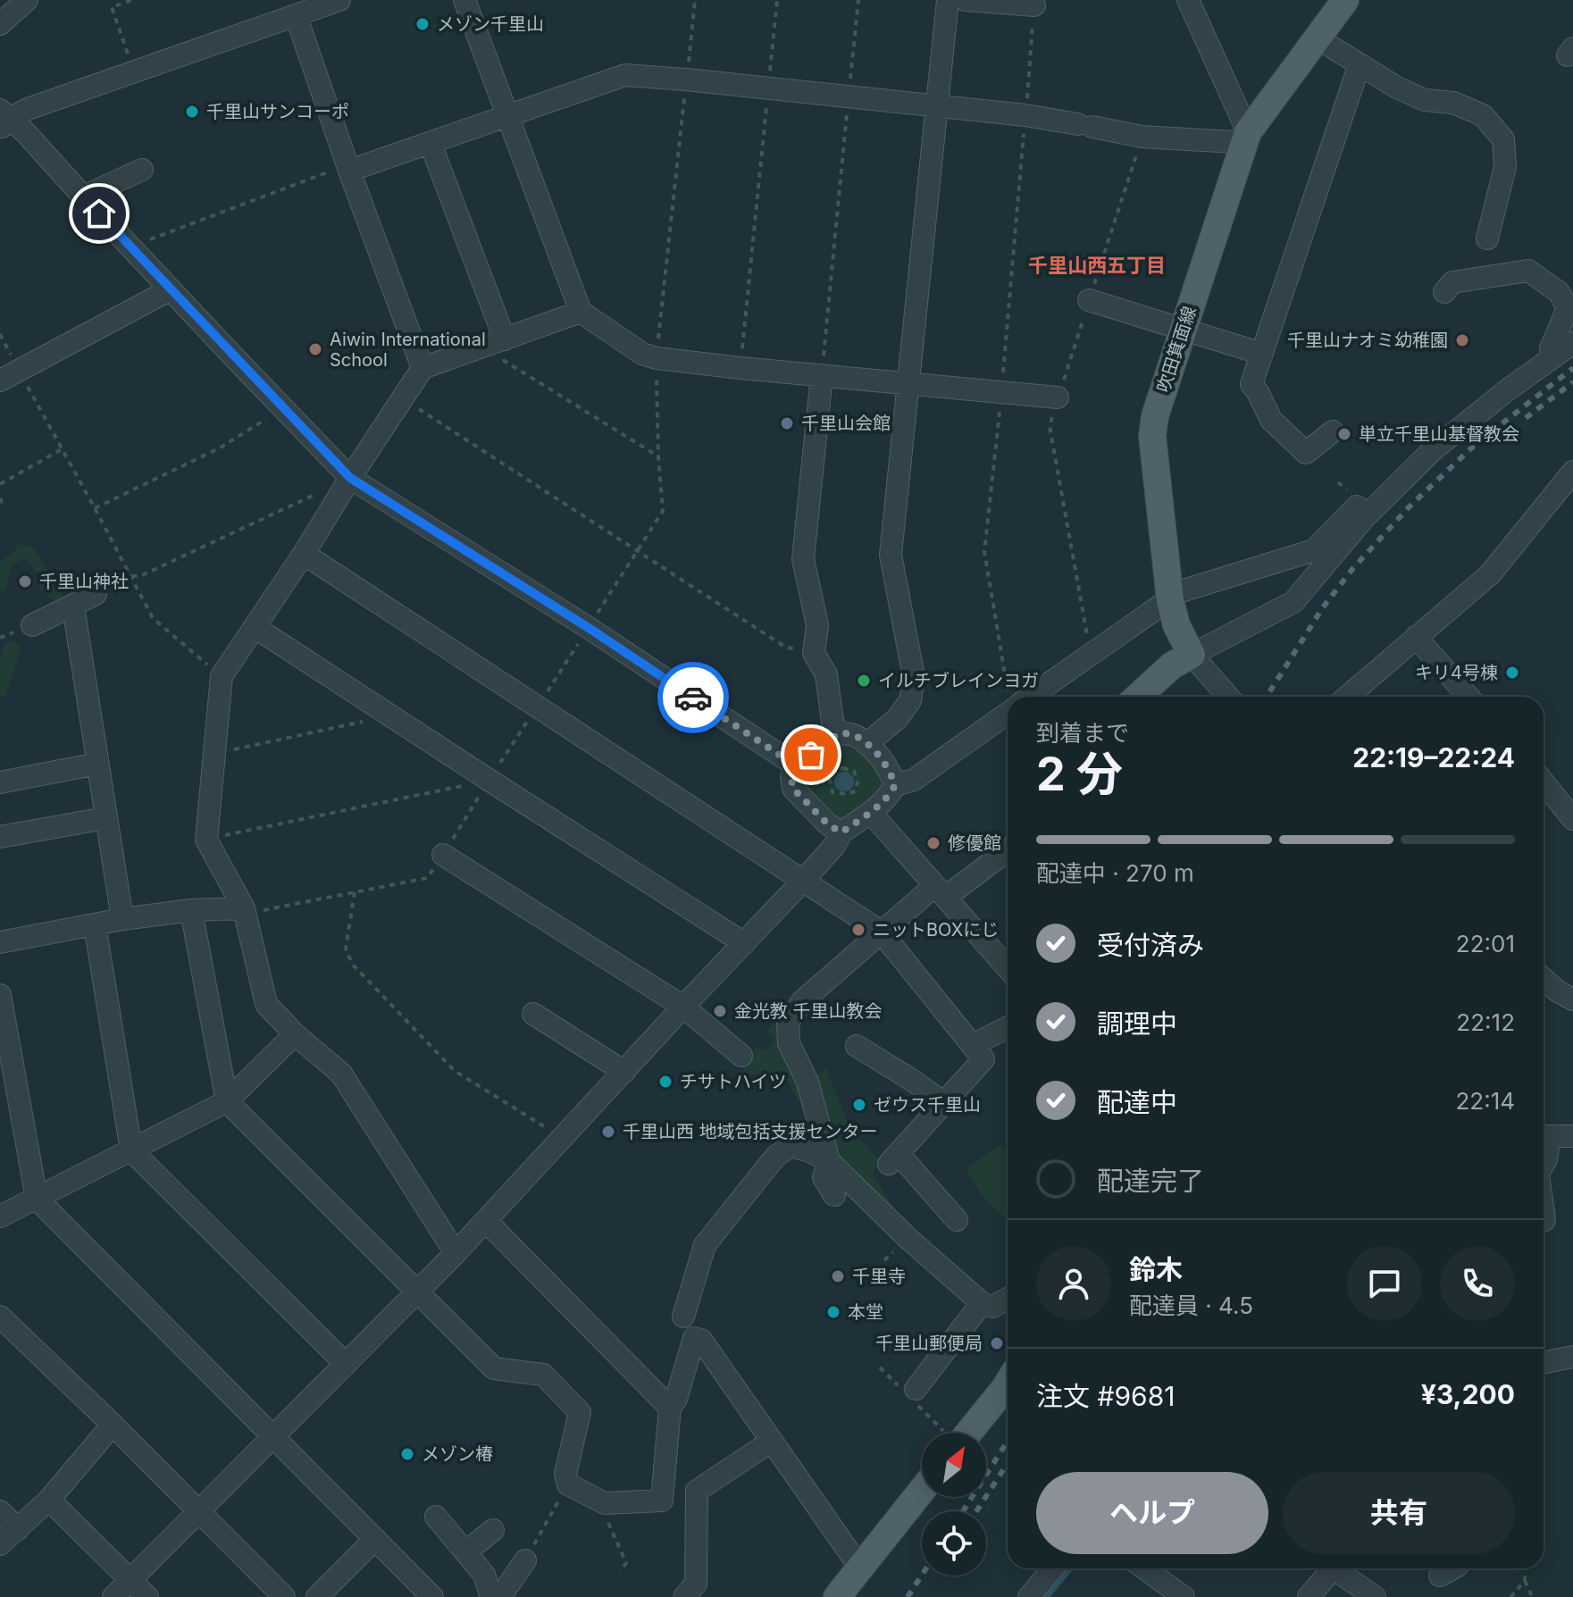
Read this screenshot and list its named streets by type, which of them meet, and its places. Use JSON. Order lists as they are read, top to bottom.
{
  "streets": {
    "main road": ["吹田箕面線"]
  },
  "districts": ["千里山西五丁目"],
  "places": [
    "メゾン千里山",
    "千里山サンコーポ",
    "千里山ナオミ幼稚園",
    "Aiwin International School",
    "千里山会館",
    "単立千里山基督教会",
    "千里山神社",
    "キリ4号棟",
    "イルチブレインヨガ",
    "修優館",
    "ニットBOXにじ",
    "金光教 千里山教会",
    "チサトハイツ",
    "ゼウス千里山",
    "千里山西 地域包括支援センター",
    "千里寺",
    "本堂",
    "千里山郵便局",
    "メゾン椿"
  ],
  "north": "top right",
  "page": {
    "heading": ["2 分", "到着まで", "22:19–22:24"],
    "panel": [
      "鈴木",
      "配達員 · 4.5",
      "注文 #9681",
      "¥3,200"
    ],
    "bar": "配達中 · 270 m",
    "list": [
      ["受付済み", "22:01"],
      ["調理中", "22:12"],
      ["配達中", "22:14"],
      "配達完了"
    ],
    "buttons": ["ヘルプ", "共有"]
  }
}
